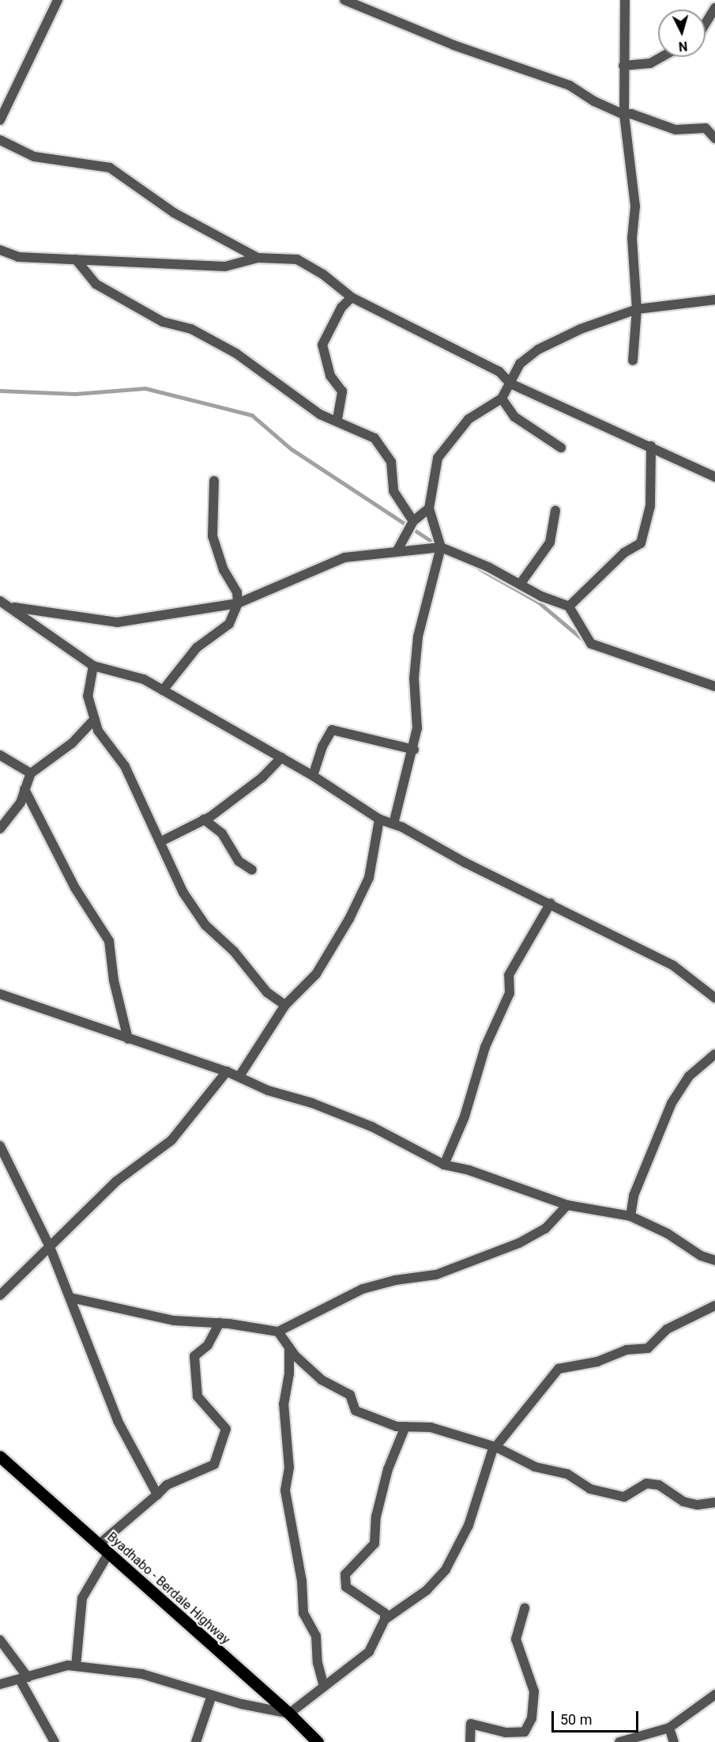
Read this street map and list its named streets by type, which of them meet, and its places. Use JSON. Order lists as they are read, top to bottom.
{
  "streets": {
    "main road": ["Byadhabo - Berdale Highway"]
  },
  "scale_bar": "50 m",
  "north": "bottom"
}
